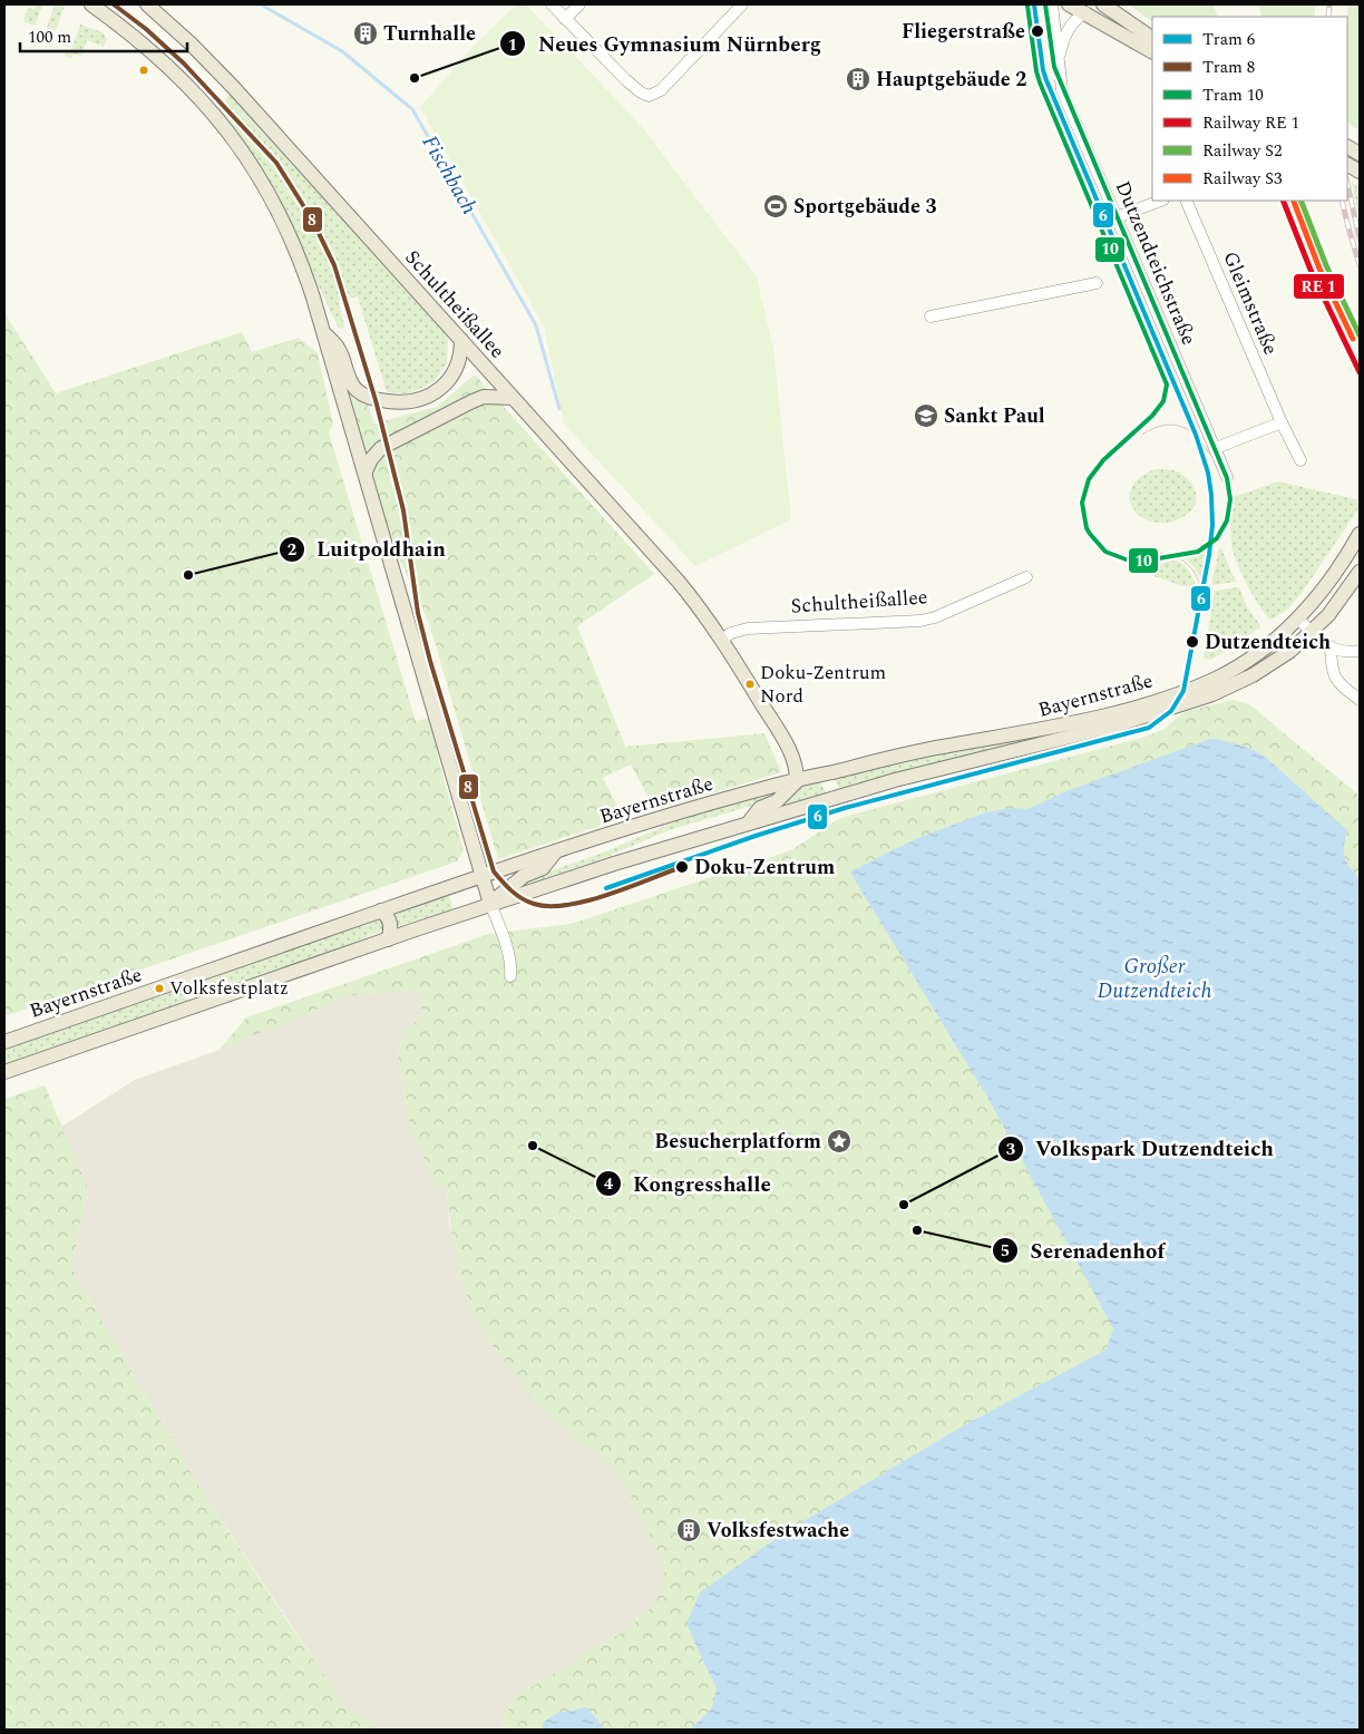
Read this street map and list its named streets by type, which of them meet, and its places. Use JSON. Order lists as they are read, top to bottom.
{
  "streets": {
    "main road": ["Schultheißallee", "Bayernstraße"],
    "street": ["Dutzendteichstraße", "Gleimstraße"]
  },
  "crossings": [
    ["Schultheißallee", "Bayernstraße"]
  ],
  "water": ["Fischbach", "Großer Dutzendteich"],
  "places": {
    "other": [
      "Fliegerstraße",
      "Neues Gymnasium Nürnberg",
      "Luitpoldhain",
      "Dutzendteich",
      "Doku-Zentrum Nord",
      "Doku-Zentrum",
      "Volksfestplatz",
      "Kongresshalle",
      "Volkspark Dutzendteich",
      "Serenadenhof"
    ],
    "building": ["Turnhalle", "Hauptgebäude 2", "Volksfestwache"],
    "sports": ["Sportgebäude 3"],
    "school or university": ["Sankt Paul"],
    "place": ["Besucherplatform"]
  },
  "lines": [
    "tram line 6",
    "tram line 8",
    "tram line 10",
    "rail line S2",
    "rail line S3"
  ],
  "legend": [
    "Tram 6",
    "Tram 8",
    "Tram 10",
    "Railway RE 1",
    "Railway S2",
    "Railway S3"
  ],
  "scale_bar": "100 m"
}
